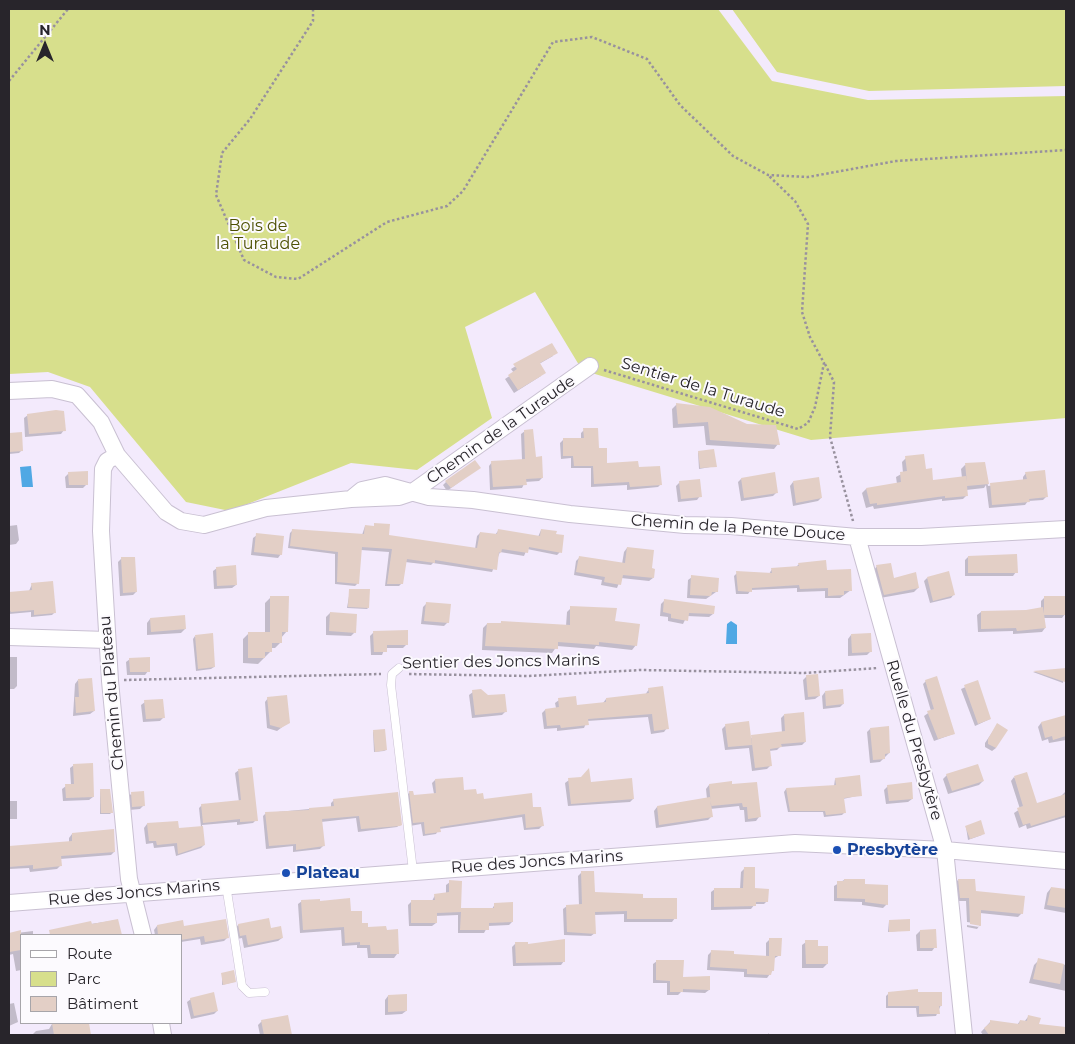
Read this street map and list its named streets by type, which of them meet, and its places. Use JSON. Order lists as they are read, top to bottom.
{
  "streets": {
    "street": [
      "Chemin de la Turaude",
      "Chemin de la Pente Douce",
      "Chemin du Plateau",
      "Ruelle du Presbytère",
      "Rue des Joncs Marins"
    ],
    "path": ["Sentier de la Turaude", "Sentier des Joncs Marins"]
  },
  "crossings": [
    ["Sentier de la Turaude", "Chemin de la Turaude"],
    ["Chemin de la Turaude", "Chemin de la Pente Douce"],
    ["Chemin de la Turaude", "Chemin du Plateau"],
    ["Chemin de la Pente Douce", "Ruelle du Presbytère"],
    ["Sentier des Joncs Marins", "Chemin du Plateau"],
    ["Sentier des Joncs Marins", "Ruelle du Presbytère"],
    ["Chemin du Plateau", "Rue des Joncs Marins"],
    ["Ruelle du Presbytère", "Rue des Joncs Marins"]
  ],
  "parks": ["Bois de la Turaude"],
  "places": ["Presbytère", "Plateau"],
  "legend": ["Route", "Parc", "Bâtiment"],
  "north": "top"
}
